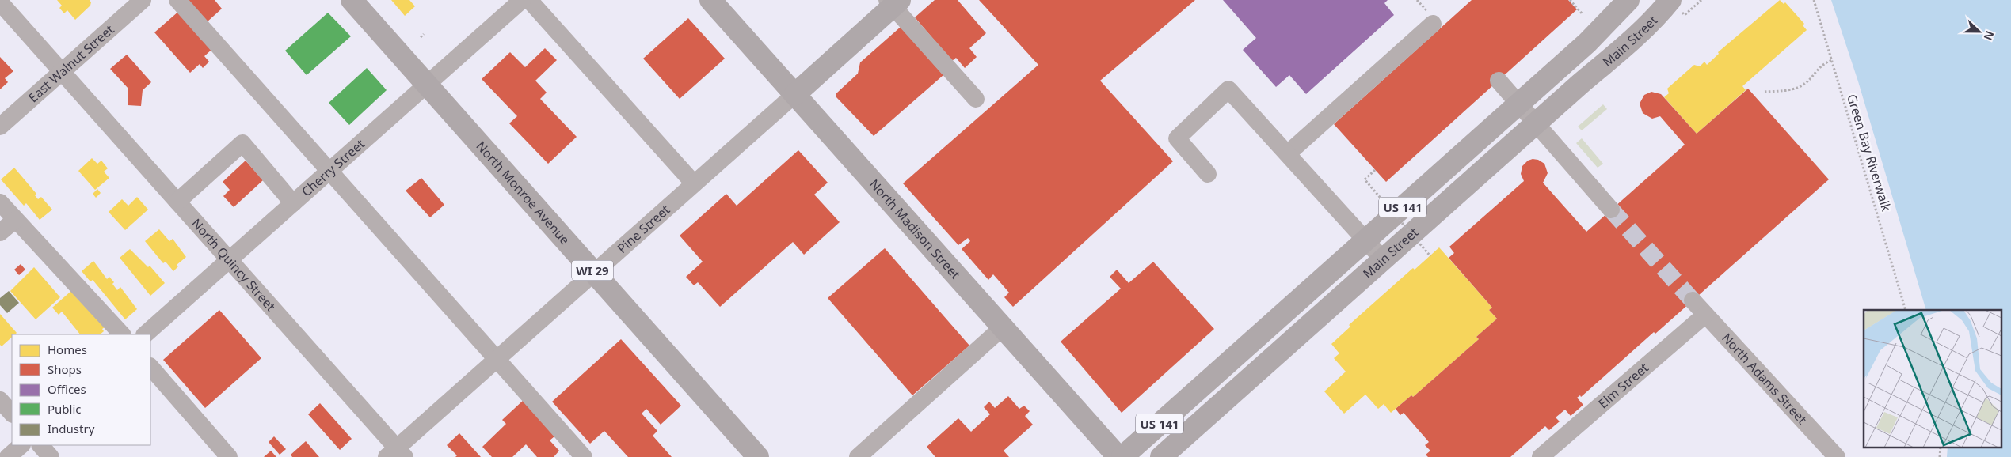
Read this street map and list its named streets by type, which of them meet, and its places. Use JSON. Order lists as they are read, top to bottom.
{
  "streets": {
    "main road": [
      "Main Street",
      "North Monroe Avenue",
      "US 141",
      "Pine Street",
      "North Madison Street",
      "WI 29"
    ],
    "street": [
      "East Walnut Street",
      "Cherry Street",
      "North Quincy Street",
      "North Adams Street",
      "Elm Street"
    ],
    "path": ["Green Bay Riverwalk"]
  },
  "crossings": [
    ["East Walnut Street", "North Quincy Street"],
    ["Cherry Street", "North Monroe Avenue"],
    ["Cherry Street", "North Quincy Street"],
    ["North Monroe Avenue", "Pine Street"],
    ["Pine Street", "North Madison Street"],
    ["Pine Street", "North Quincy Street"],
    ["North Adams Street", "Elm Street"]
  ],
  "legend": [
    "Homes",
    "Shops",
    "Offices",
    "Public",
    "Industry"
  ],
  "north": "right"
}
